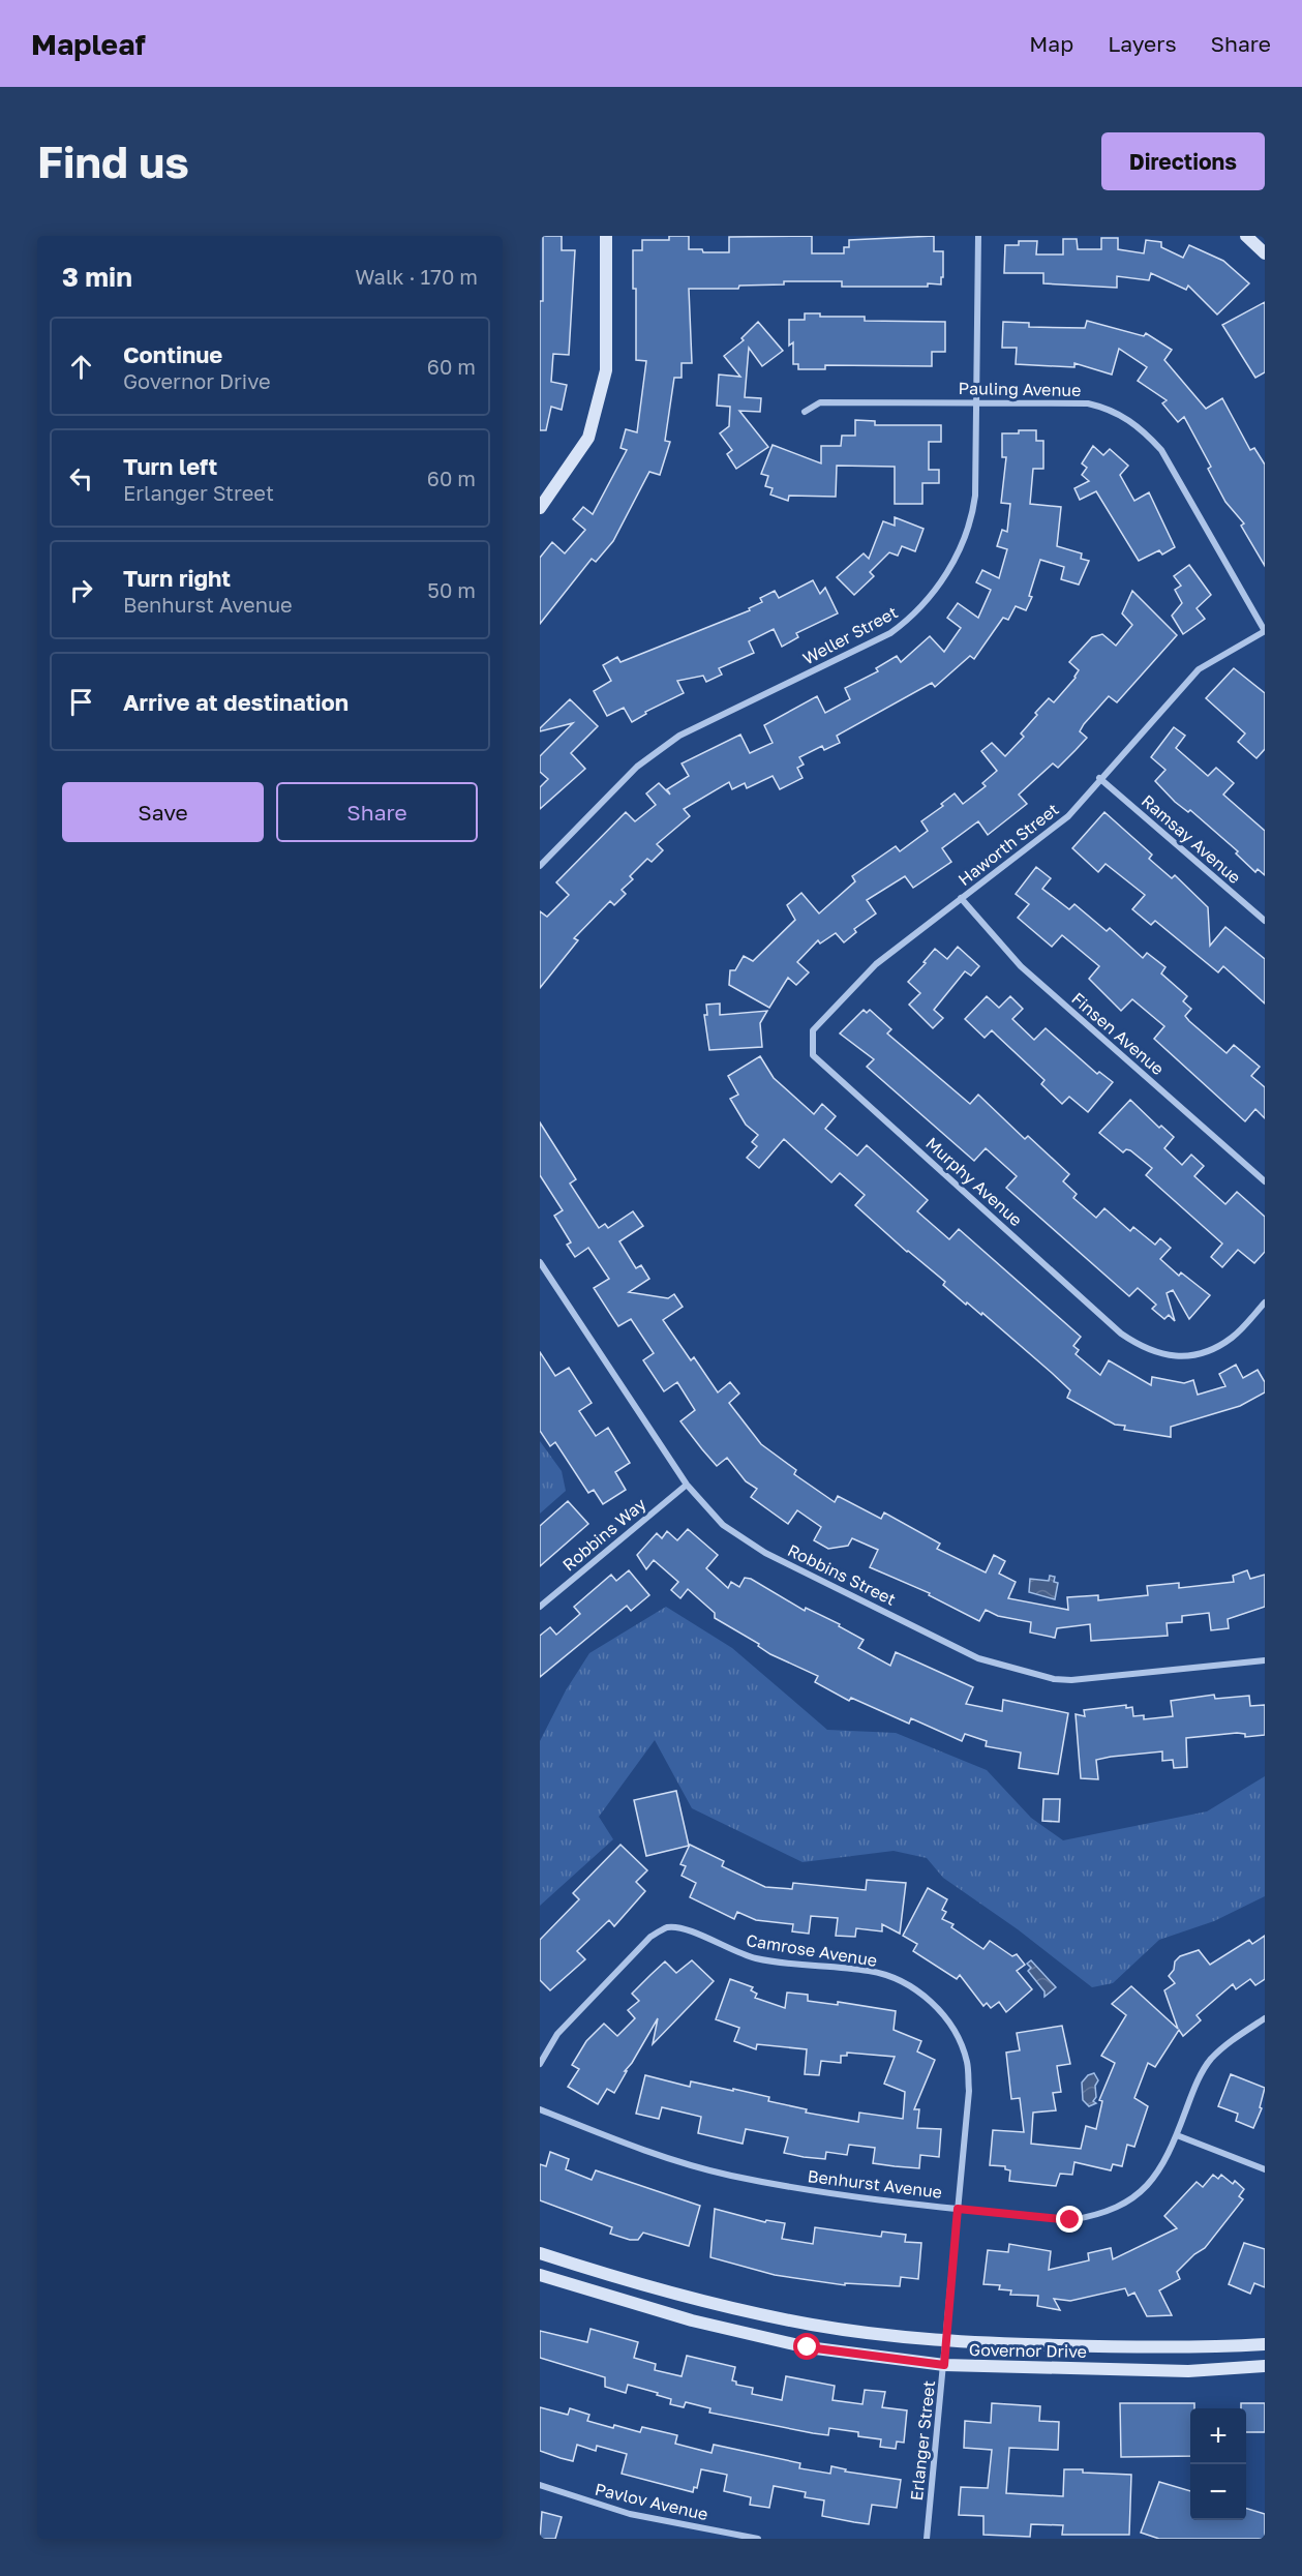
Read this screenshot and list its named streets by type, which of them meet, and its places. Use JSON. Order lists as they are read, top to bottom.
{
  "streets": {
    "main road": ["Governor Drive"],
    "street": [
      "Pauling Avenue",
      "Weller Street",
      "Ramsay Avenue",
      "Haworth Street",
      "Finsen Avenue",
      "Murphy Avenue",
      "Robbins Way",
      "Robbins Street",
      "Camrose Avenue",
      "Benhurst Avenue",
      "Erlanger Street",
      "Pavlov Avenue"
    ]
  },
  "crossings": [
    ["Pauling Avenue", "Weller Street"],
    ["Pauling Avenue", "Haworth Street"],
    ["Ramsay Avenue", "Haworth Street"],
    ["Haworth Street", "Finsen Avenue"],
    ["Haworth Street", "Murphy Avenue"],
    ["Robbins Way", "Robbins Street"],
    ["Camrose Avenue", "Erlanger Street"],
    ["Benhurst Avenue", "Erlanger Street"],
    ["Governor Drive", "Erlanger Street"]
  ],
  "page": {
    "header": "Mapleaf",
    "nav": ["Map", "Layers", "Share"],
    "buttons": [
      "Directions",
      ["Save", "Share"]
    ],
    "title": "Find us",
    "heading": ["3 min", "Walk · 170 m"],
    "list": [
      ["Continue", "Governor Drive", "60 m"],
      ["Turn left", "Erlanger Street", "60 m"],
      ["Turn right", "Benhurst Avenue", "50 m"],
      "Arrive at destination"
    ],
    "map_buttons": ["+", "−"]
  }
}
